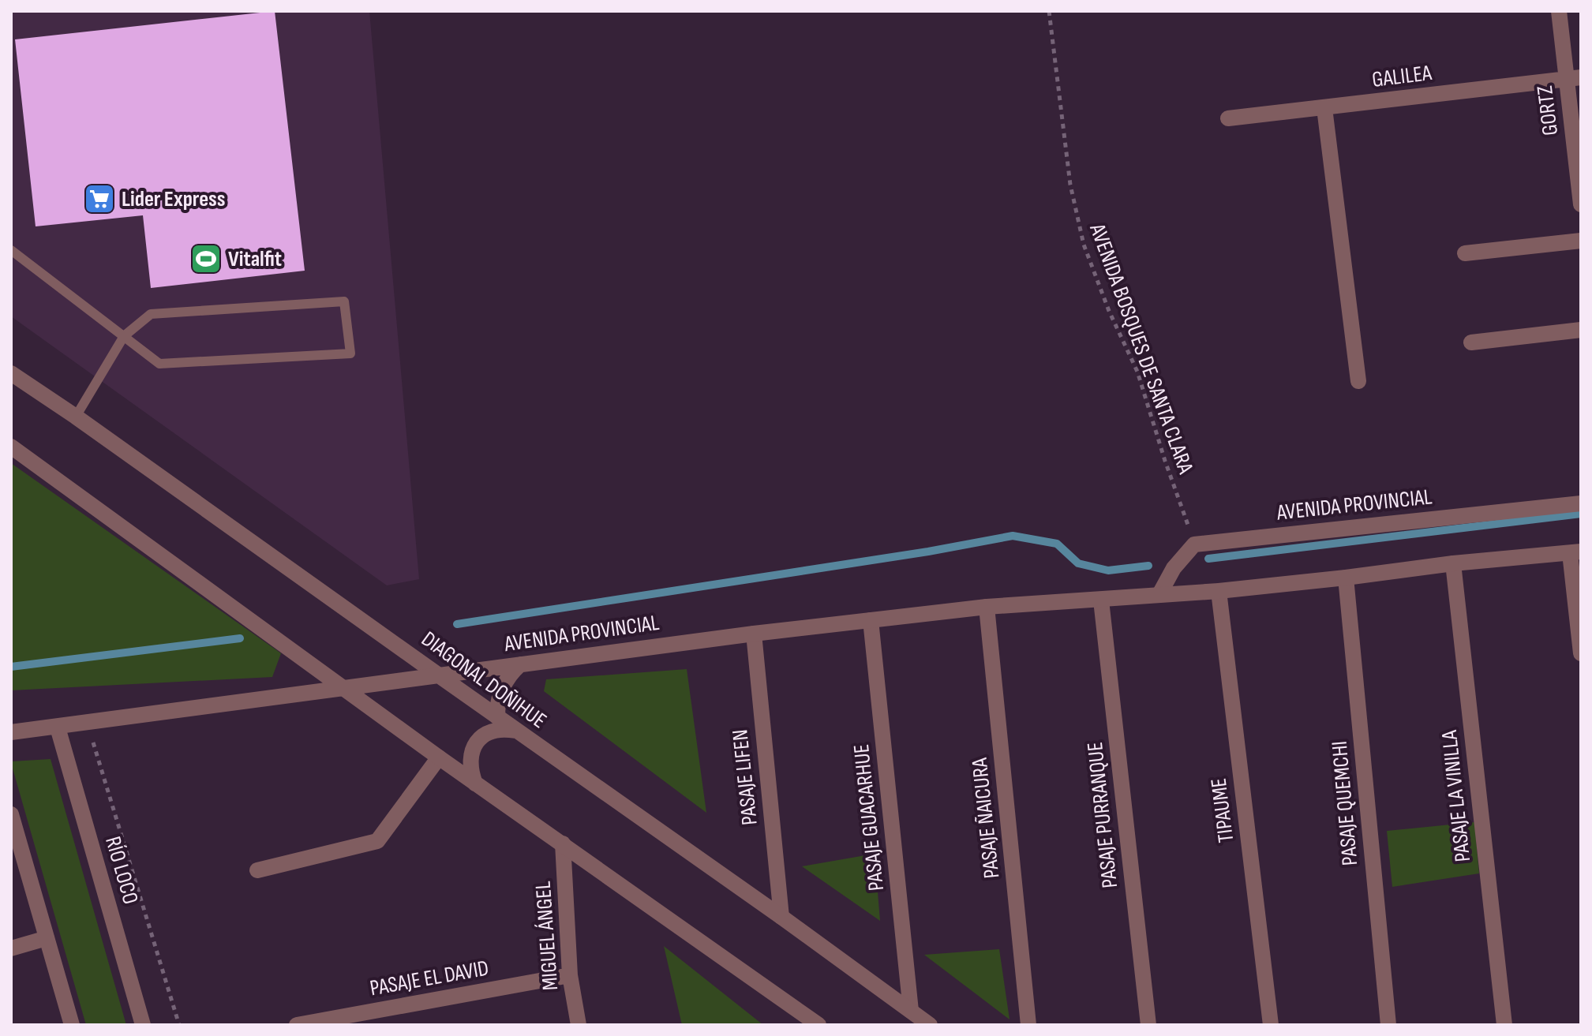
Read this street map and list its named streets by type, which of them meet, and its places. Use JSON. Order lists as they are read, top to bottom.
{
  "streets": {
    "street": [
      "GALILEA",
      "GORTZ",
      "AVENIDA PROVINCIAL",
      "DIAGONAL DOÑIHUE",
      "PASAJE LIFEN",
      "PASAJE LA VINILLA",
      "PASAJE QUEMCHI",
      "TIPAUME",
      "PASAJE PURRANQUE",
      "PASAJE GUACARHUE",
      "PASAJE ÑAICURA",
      "RÍO LOCO",
      "MIGUEL ÁNGEL",
      "PASAJE EL DAVID"
    ],
    "path": ["AVENIDA BOSQUES DE SANTA CLARA"]
  },
  "crossings": [
    ["GALILEA", "GORTZ"],
    ["AVENIDA BOSQUES DE SANTA CLARA", "AVENIDA PROVINCIAL"],
    ["AVENIDA PROVINCIAL", "DIAGONAL DOÑIHUE"],
    ["AVENIDA PROVINCIAL", "PASAJE LIFEN"],
    ["AVENIDA PROVINCIAL", "PASAJE LA VINILLA"],
    ["AVENIDA PROVINCIAL", "PASAJE QUEMCHI"],
    ["AVENIDA PROVINCIAL", "TIPAUME"],
    ["AVENIDA PROVINCIAL", "PASAJE PURRANQUE"],
    ["AVENIDA PROVINCIAL", "PASAJE GUACARHUE"],
    ["AVENIDA PROVINCIAL", "PASAJE ÑAICURA"],
    ["AVENIDA PROVINCIAL", "RÍO LOCO"],
    ["DIAGONAL DOÑIHUE", "PASAJE LIFEN"],
    ["DIAGONAL DOÑIHUE", "PASAJE GUACARHUE"],
    ["MIGUEL ÁNGEL", "PASAJE EL DAVID"]
  ],
  "places": {
    "supermarket": ["Lider Express"],
    "sports": ["Vitalfit"]
  }
}
